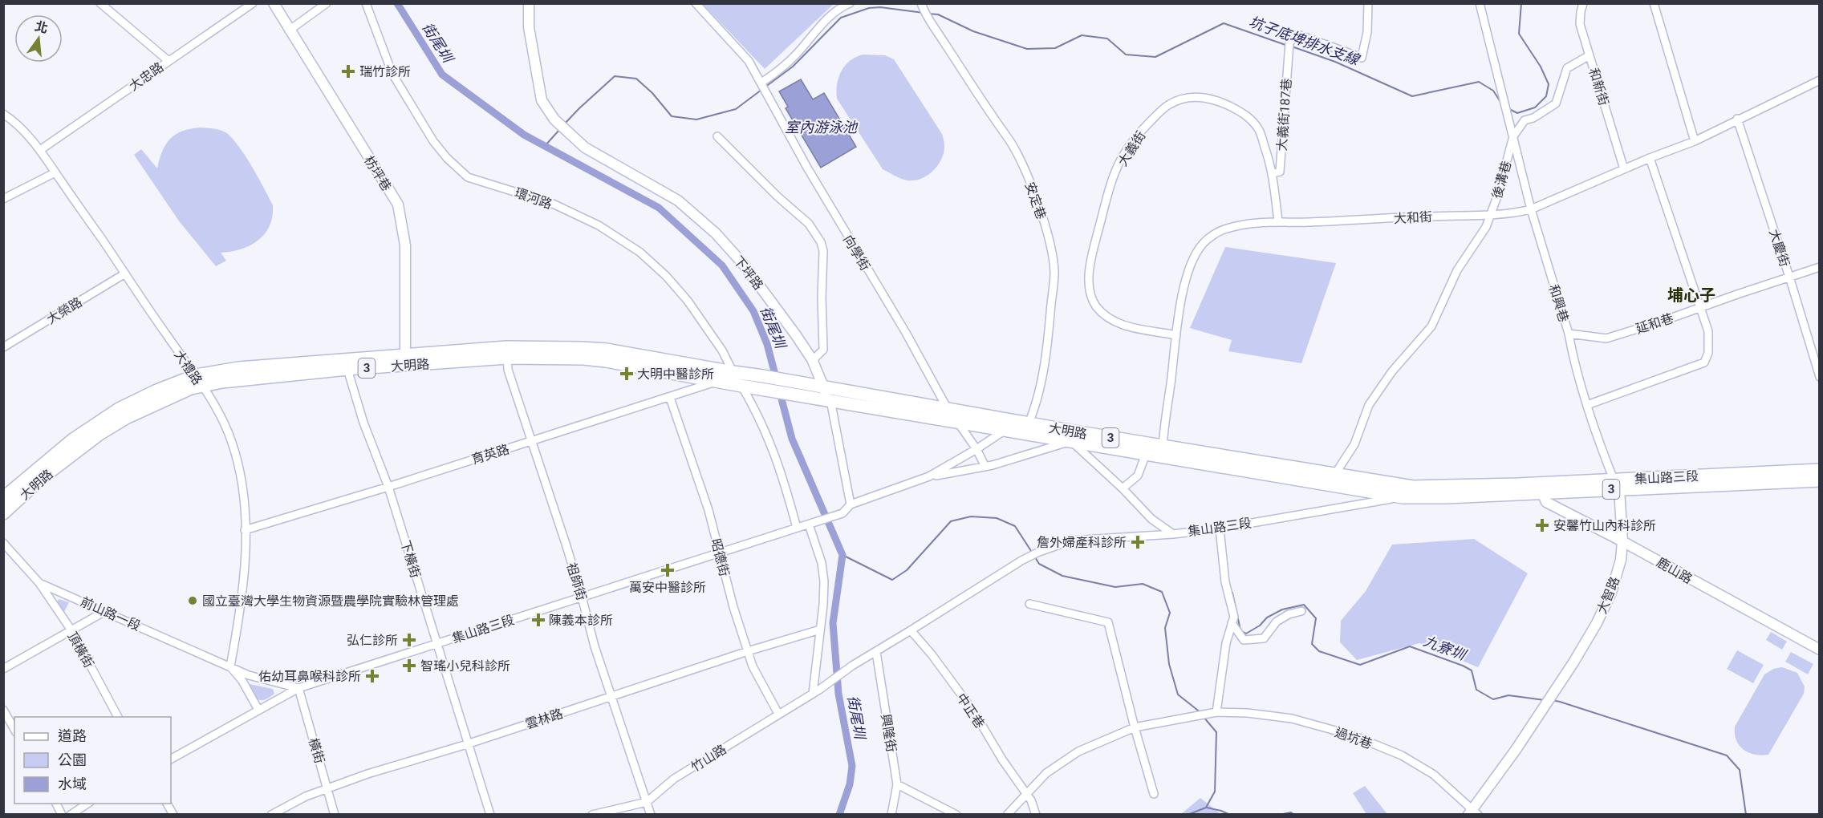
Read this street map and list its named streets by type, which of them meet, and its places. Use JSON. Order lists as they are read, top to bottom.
{
  "streets": {
    "main road": ["大明路", "3", "集山路三段"],
    "street": [
      "大忠路",
      "和新街",
      "大義街187巷",
      "大義街",
      "枋坪巷",
      "後溝巷",
      "環河路",
      "安定巷",
      "大和街",
      "大慶街",
      "向學街",
      "下坪路",
      "和興巷",
      "大榮路",
      "延和巷",
      "大禮路",
      "育英路",
      "昭德街",
      "下橫街",
      "鹿山路",
      "祖師街",
      "大智路",
      "前山路一段",
      "頂橫街",
      "中正巷",
      "雲林路",
      "興隆街",
      "過坑巷",
      "橫街",
      "竹山路"
    ]
  },
  "crossings": [
    ["大忠路", "大禮路"],
    ["和新街", "後溝巷"],
    ["和新街", "大和街"],
    ["大義街187巷", "大義街"],
    ["大義街", "大和街"],
    ["枋坪巷", "大明路"],
    ["後溝巷", "大和街"],
    ["後溝巷", "和興巷"],
    ["後溝巷", "大明路"],
    ["環河路", "大明路"],
    ["環河路", "育英路"],
    ["環河路", "集山路三段"],
    ["安定巷", "大明路"],
    ["大和街", "大慶街"],
    ["大和街", "和興巷"],
    ["大和街", "大明路"],
    ["大慶街", "延和巷"],
    ["向學街", "大明路"],
    ["下坪路", "大明路"],
    ["下坪路", "集山路三段"],
    ["和興巷", "延和巷"],
    ["和興巷", "集山路三段"],
    ["和興巷", "大智路"],
    ["大榮路", "大禮路"],
    ["大明路", "大禮路"],
    ["大明路", "育英路"],
    ["大明路", "集山路三段"],
    ["大明路", "下橫街"],
    ["大明路", "祖師街"],
    ["大禮路", "育英路"],
    ["大禮路", "前山路一段"],
    ["育英路", "昭德街"],
    ["育英路", "下橫街"],
    ["育英路", "祖師街"],
    ["集山路三段", "昭德街"],
    ["集山路三段", "下橫街"],
    ["集山路三段", "鹿山路"],
    ["集山路三段", "祖師街"],
    ["集山路三段", "大智路"],
    ["集山路三段", "前山路一段"],
    ["集山路三段", "橫街"],
    ["昭德街", "雲林路"],
    ["昭德街", "竹山路"],
    ["下橫街", "雲林路"],
    ["鹿山路", "大智路"],
    ["祖師街", "雲林路"],
    ["祖師街", "竹山路"],
    ["大智路", "過坑巷"],
    ["前山路一段", "頂橫街"],
    ["前山路一段", "橫街"],
    ["雲林路", "橫街"],
    ["興隆街", "竹山路"]
  ],
  "districts": ["埔心子"],
  "water": [
    "坑子底埤排水支線",
    "街尾圳",
    "室內游泳池",
    "九寮圳"
  ],
  "places": {
    "health": [
      "瑞竹診所",
      "大明中醫診所",
      "安馨竹山內科診所",
      "詹外婦產科診所",
      "萬安中醫診所",
      "陳義本診所",
      "弘仁診所",
      "智瑤小兒科診所",
      "佑幼耳鼻喉科診所"
    ],
    "other": ["國立臺灣大學生物資源暨農學院實驗林管理處"]
  },
  "legend": ["道路", "公園", "水域"],
  "north": "top"
}
